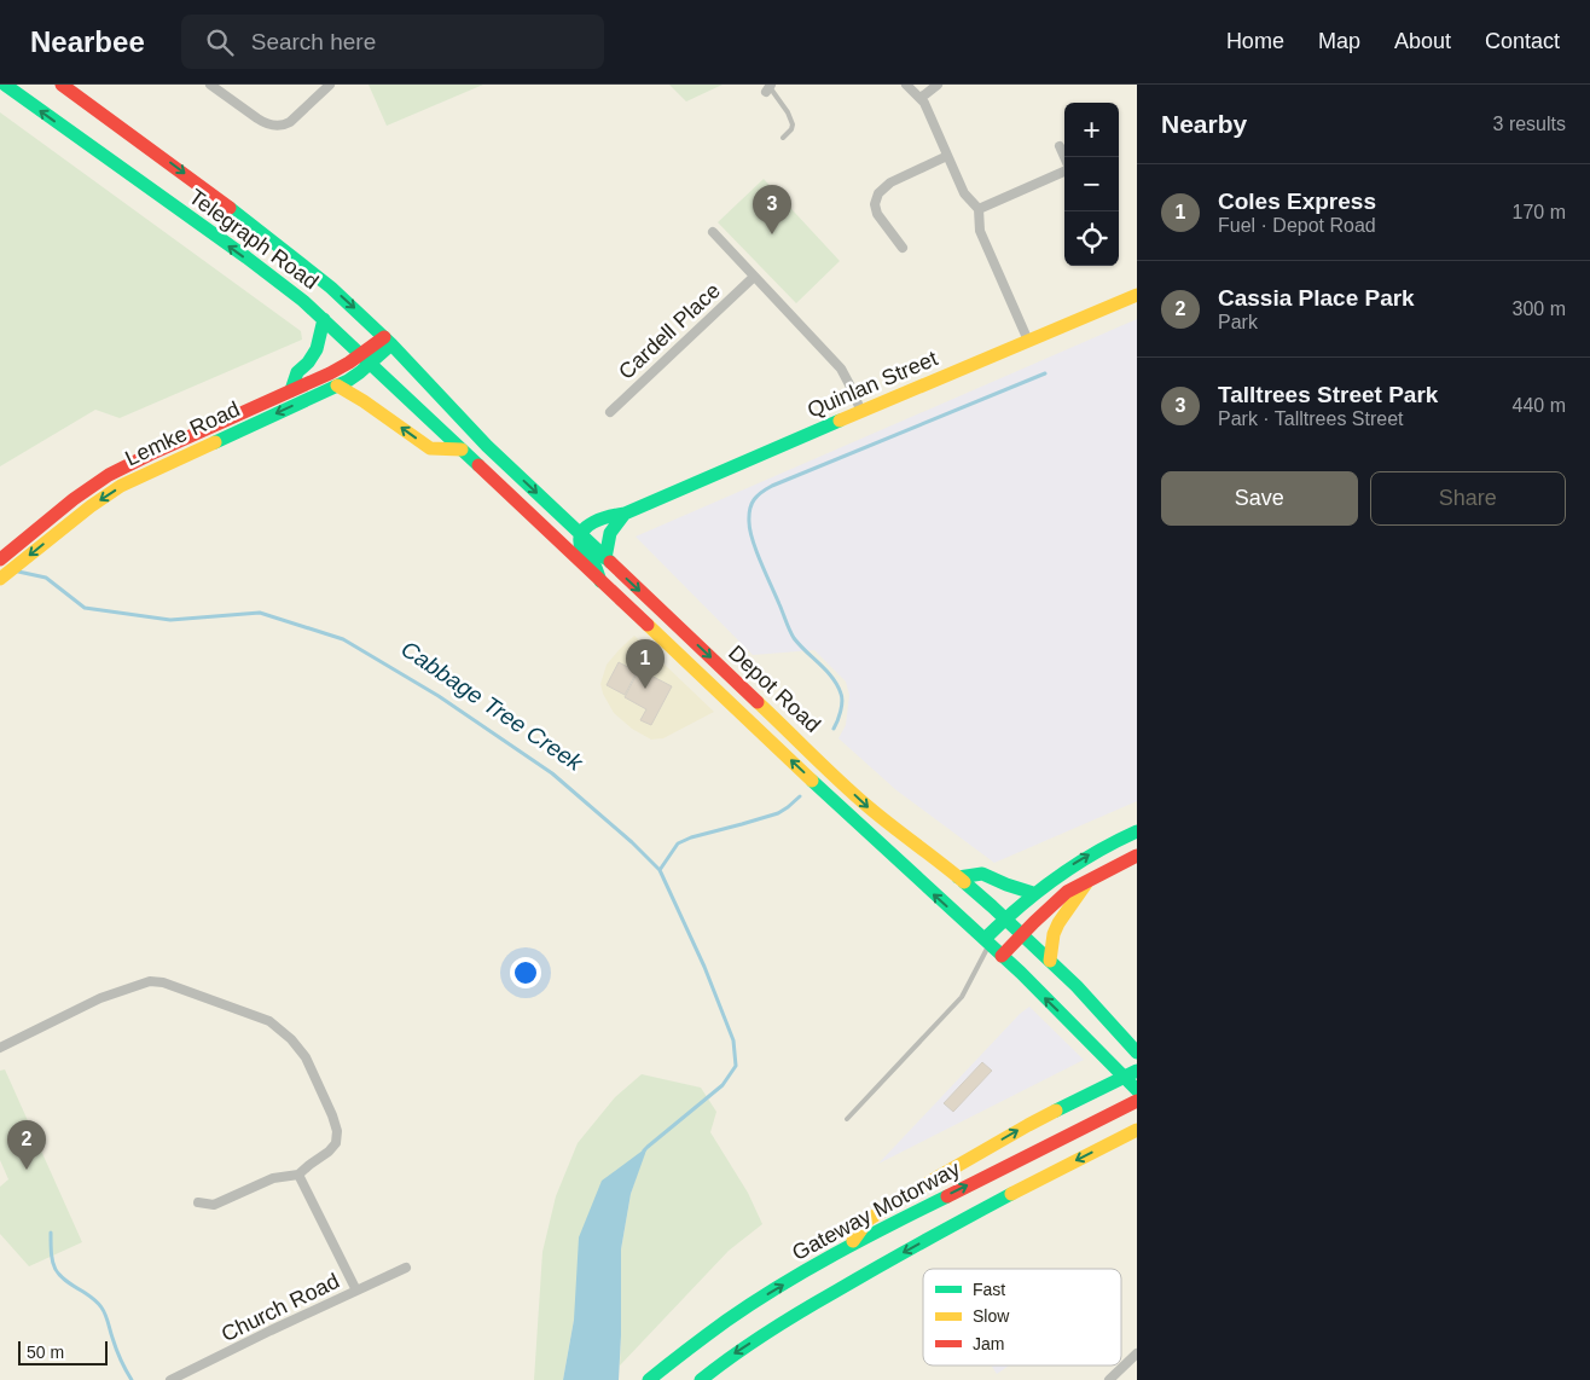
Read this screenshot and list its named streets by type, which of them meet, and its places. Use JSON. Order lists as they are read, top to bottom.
{
  "streets": {
    "main road": [
      "Telegraph Road",
      "Quinlan Street",
      "Lemke Road",
      "Depot Road",
      "Gateway Motorway"
    ],
    "street": ["Cardell Place", "Church Road"]
  },
  "crossings": [
    ["Telegraph Road", "Lemke Road"],
    ["Telegraph Road", "Depot Road"],
    ["Quinlan Street", "Depot Road"],
    ["Lemke Road", "Depot Road"]
  ],
  "water": ["Cabbage Tree Creek"],
  "legend": ["Fast", "Slow", "Jam"],
  "scale_bar": "50 m",
  "page": {
    "header": "Nearbee",
    "search": "Search here",
    "nav": [
      "Home",
      "Map",
      "About",
      "Contact"
    ],
    "heading": ["Nearby", "3 results"],
    "map_buttons": ["+", "−"],
    "list": [
      {
        "mark": "1",
        "name": "Coles Express",
        "note": "Fuel · Depot Road",
        "value": "170 m"
      },
      {
        "mark": "2",
        "name": "Cassia Place Park",
        "note": "Park",
        "value": "300 m"
      },
      {
        "mark": "3",
        "name": "Talltrees Street Park",
        "note": "Park · Talltrees Street",
        "value": "440 m"
      }
    ],
    "pins": ["3", "1", "2"],
    "buttons": ["Save", "Share"],
    "scale": "50 m"
  }
}
